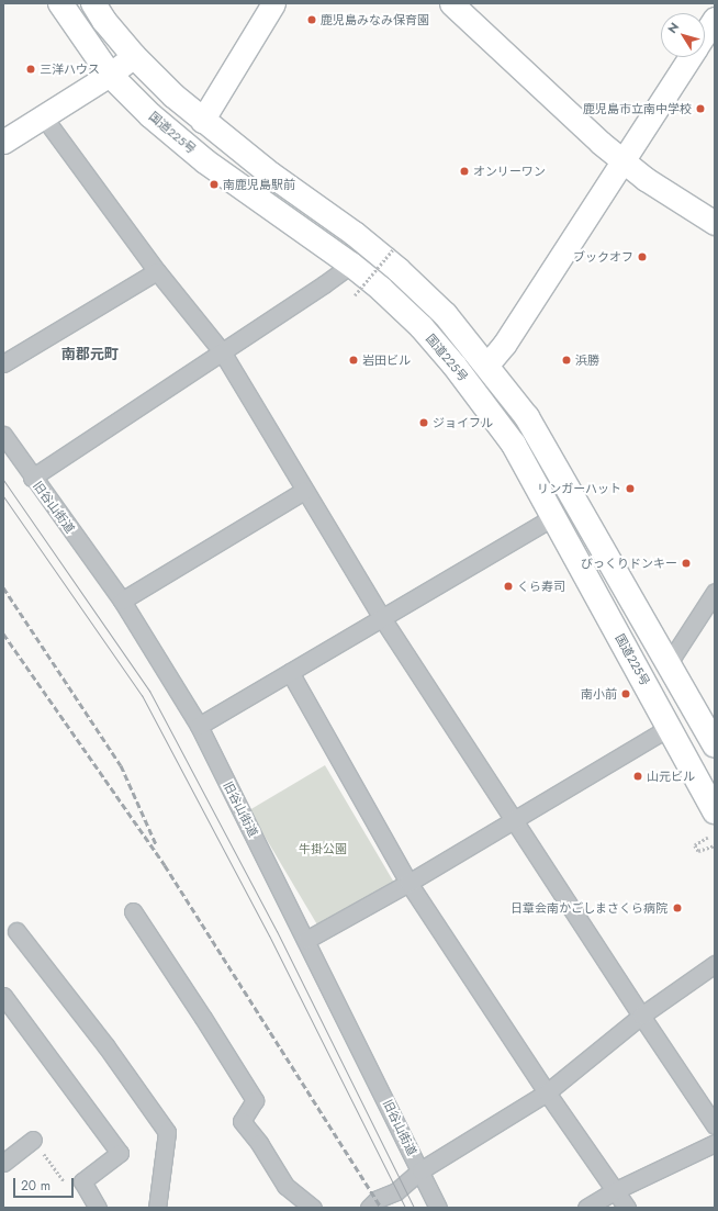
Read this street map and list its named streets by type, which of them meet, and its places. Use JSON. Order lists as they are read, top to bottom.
{
  "streets": {
    "highway": ["国道225号"],
    "street": ["旧谷山街道"]
  },
  "districts": ["南郡元町"],
  "parks": ["牛掛公園"],
  "places": [
    "鹿児島みなみ保育園",
    "三洋ハウス",
    "鹿児島市立南中学校",
    "オンリーワン",
    "南鹿児島駅前",
    "ブックオフ",
    "岩田ビル",
    "浜勝",
    "ジョイフル",
    "リンガーハット",
    "びっくりドンキー",
    "くら寿司",
    "南小前",
    "山元ビル",
    "日章会南かごしまさくら病院"
  ],
  "scale_bar": "20 m",
  "north": "top left"
}
